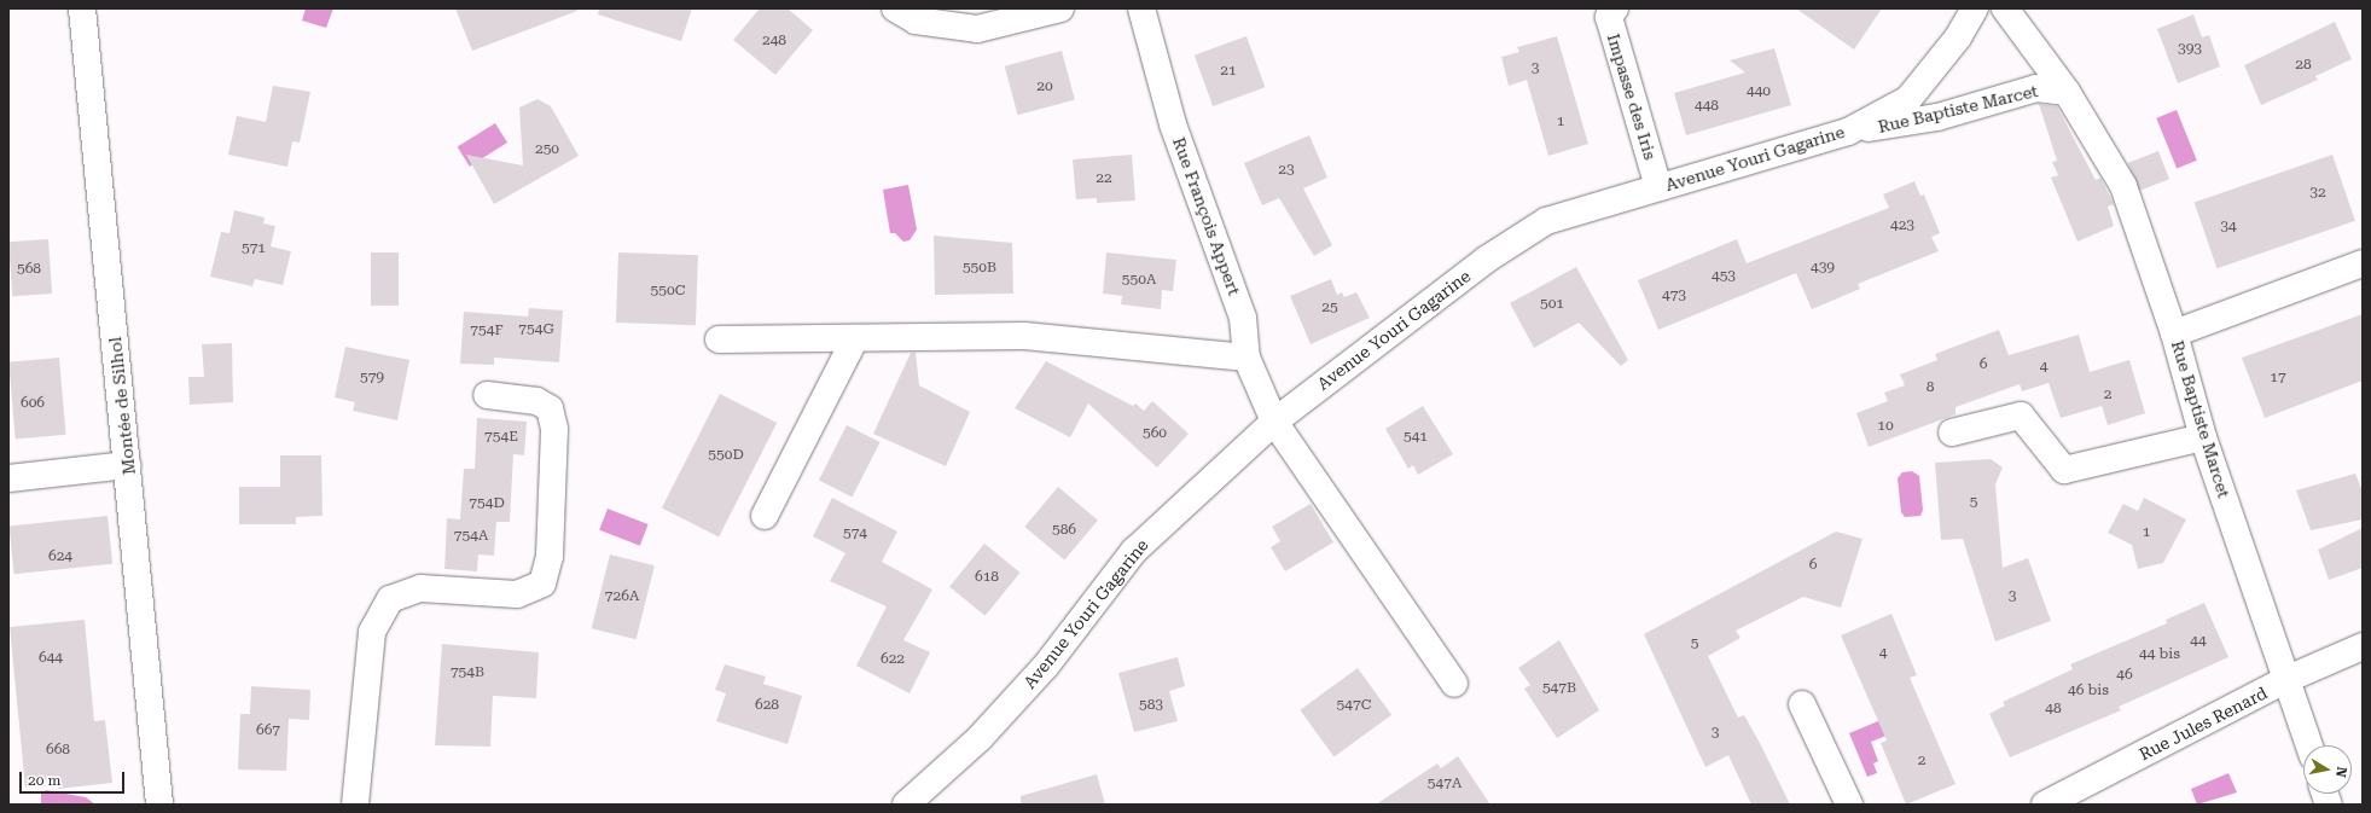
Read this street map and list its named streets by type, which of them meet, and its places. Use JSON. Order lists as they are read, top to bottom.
{
  "streets": {
    "street": [
      "Impasse des Iris",
      "Rue Baptiste Marcet",
      "Avenue Youri Gagarine",
      "Rue François Appert",
      "Montée de Silhol",
      "Rue Jules Renard"
    ]
  },
  "crossings": [
    ["Impasse des Iris", "Avenue Youri Gagarine"],
    ["Rue Baptiste Marcet", "Avenue Youri Gagarine"],
    ["Rue Baptiste Marcet", "Rue Jules Renard"],
    ["Avenue Youri Gagarine", "Rue François Appert"]
  ],
  "house_numbers": [
    "248",
    "393",
    "28",
    "3",
    "21",
    "20",
    "440",
    "448",
    "1",
    "250",
    "23",
    "22",
    "32",
    "423",
    "34",
    "571",
    "550B",
    "439",
    "568",
    "453",
    "550A",
    "550C",
    "473",
    "501",
    "25",
    "754G",
    "754F",
    "6",
    "4",
    "579",
    "17",
    "8",
    "2",
    "606",
    "10",
    "560",
    "754E",
    "541",
    "550D",
    "5",
    "754D",
    "586",
    "1",
    "574",
    "754A",
    "624",
    "6",
    "618",
    "726A",
    "3",
    "44",
    "5",
    "4",
    "44 bis",
    "644",
    "622",
    "754B",
    "46",
    "547B",
    "46 bis",
    "628",
    "583",
    "547C",
    "48",
    "667",
    "3",
    "668",
    "2",
    "547A"
  ],
  "scale_bar": "20 m",
  "north": "right"
}
